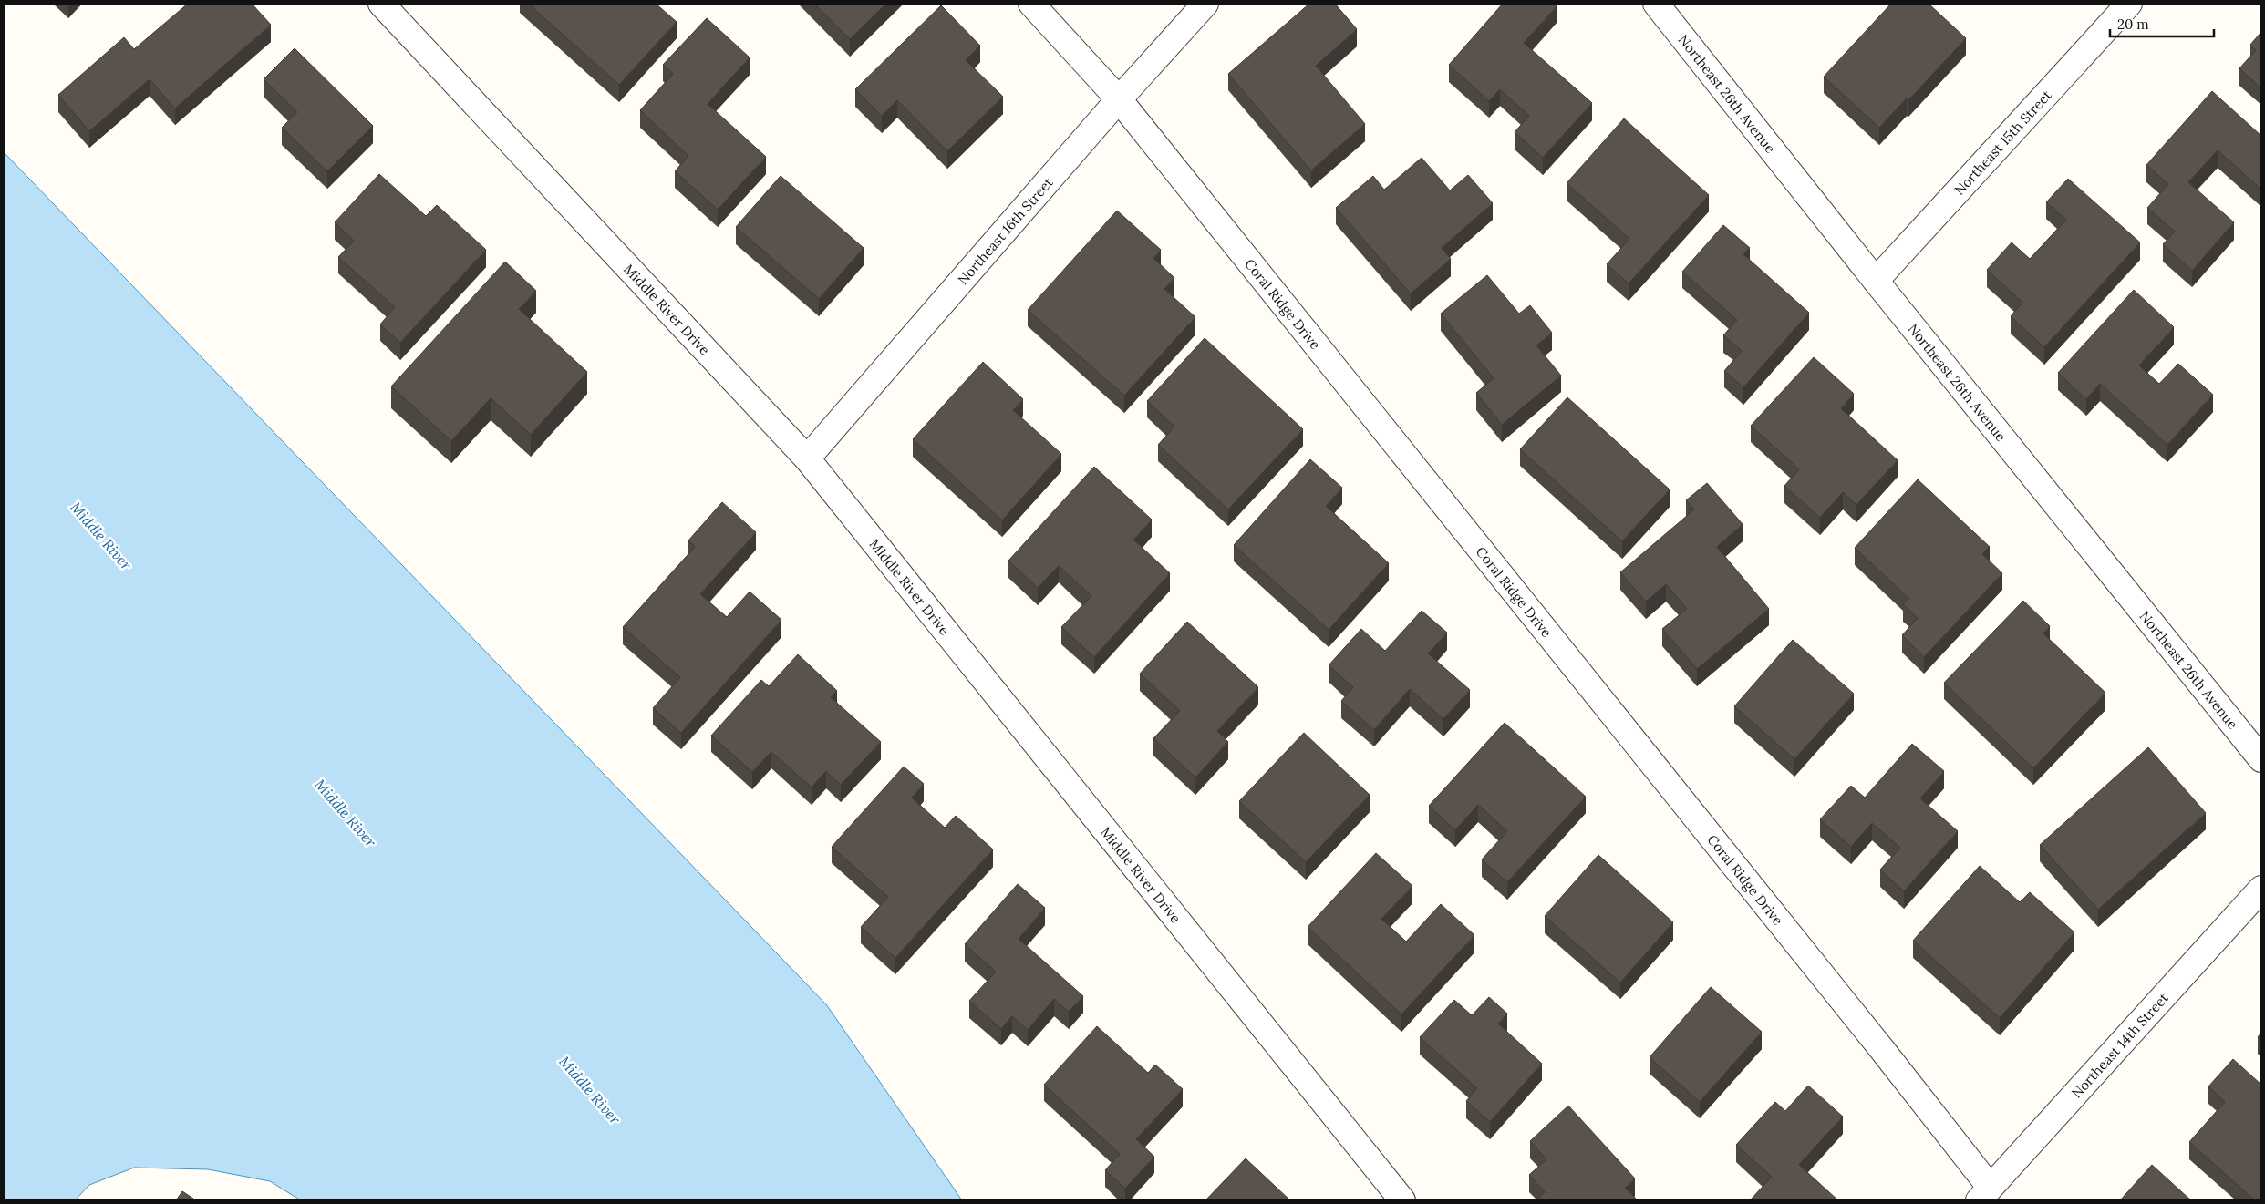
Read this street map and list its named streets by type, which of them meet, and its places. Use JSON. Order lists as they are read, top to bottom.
{
  "streets": {
    "street": [
      "Northeast 26th Avenue",
      "Northeast 15th Street",
      "Northeast 16th Street",
      "Coral Ridge Drive",
      "Middle River Drive",
      "Northeast 14th Street"
    ]
  },
  "crossings": [
    ["Northeast 26th Avenue", "Northeast 15th Street"],
    ["Northeast 16th Street", "Coral Ridge Drive"],
    ["Northeast 16th Street", "Middle River Drive"],
    ["Coral Ridge Drive", "Northeast 14th Street"]
  ],
  "water": ["Middle River"],
  "scale_bar": "20 m"
}
